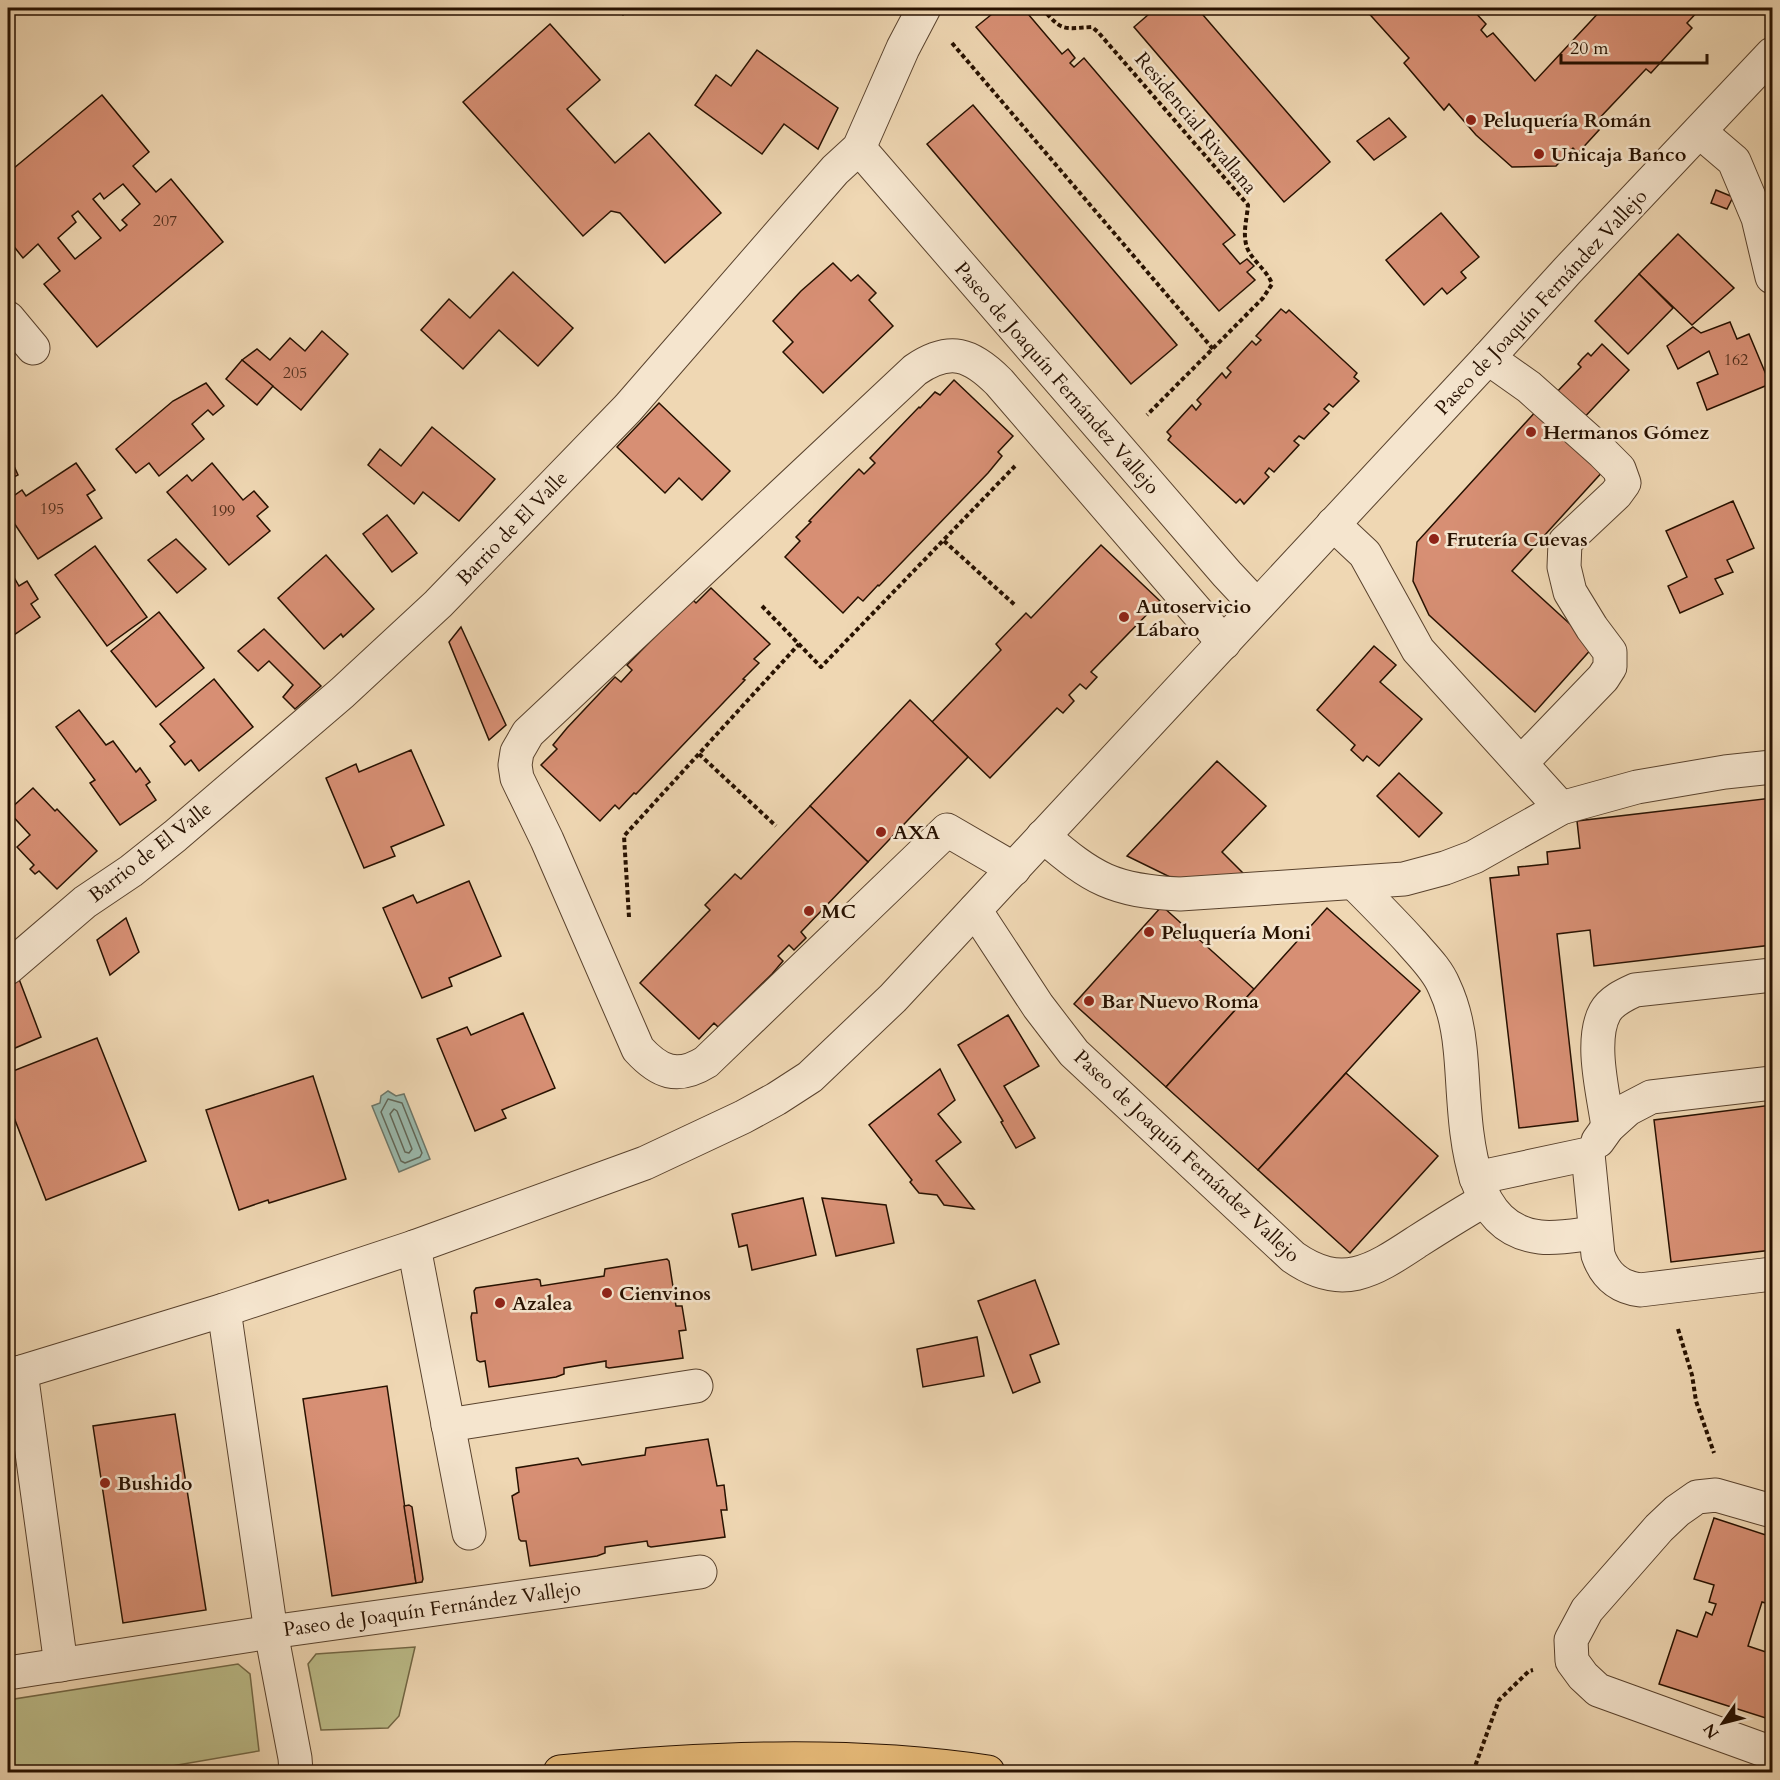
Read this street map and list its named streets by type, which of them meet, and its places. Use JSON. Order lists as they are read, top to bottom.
{
  "streets": {
    "street": ["Paseo de Joaquín Fernández Vallejo", "Barrio de El Valle"],
    "path": ["Residencial Rivallana"]
  },
  "crossings": [
    ["Residencial Rivallana", "Paseo de Joaquín Fernández Vallejo"],
    ["Paseo de Joaquín Fernández Vallejo", "Barrio de El Valle"]
  ],
  "places": [
    "Peluquería Román",
    "Unicaja Banco",
    "Hermanos Gómez",
    "Frutería Cuevas",
    "Autoservicio Lábaro",
    "AXA",
    "MC",
    "Peluquería Moni",
    "Bar Nuevo Roma",
    "Cienvinos",
    "Azalea",
    "Bushido"
  ],
  "house_numbers": [
    "207",
    "162",
    "205",
    "195",
    "199"
  ],
  "scale_bar": "20 m",
  "north": "bottom left"
}
